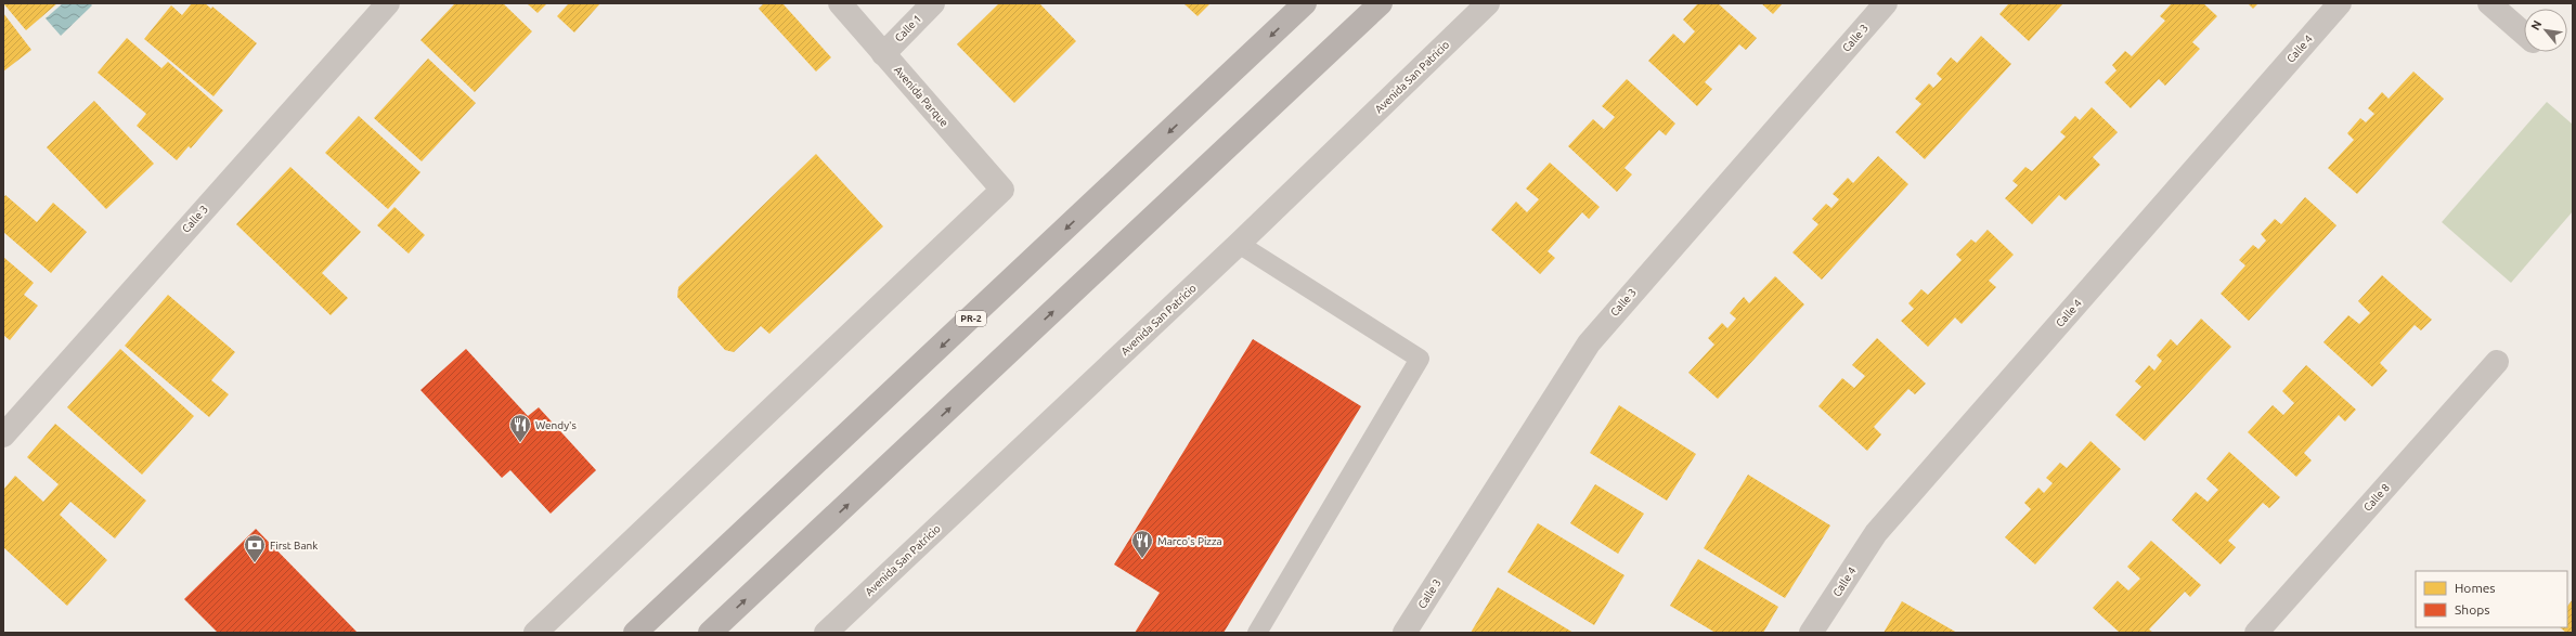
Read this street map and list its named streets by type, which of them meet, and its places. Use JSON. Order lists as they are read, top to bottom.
{
  "streets": {
    "main road": ["PR-2"],
    "street": [
      "Calle 1",
      "Calle 3",
      "Calle 4",
      "Avenida San Patricio",
      "Avenida Parque",
      "Calle 8"
    ]
  },
  "crossings": [
    ["Calle 1", "Avenida Parque"]
  ],
  "places": {
    "restaurant": ["Wendy's", "Marco's Pizza"],
    "bank": ["First Bank"]
  },
  "legend": ["Homes", "Shops"],
  "north": "top left"
}
